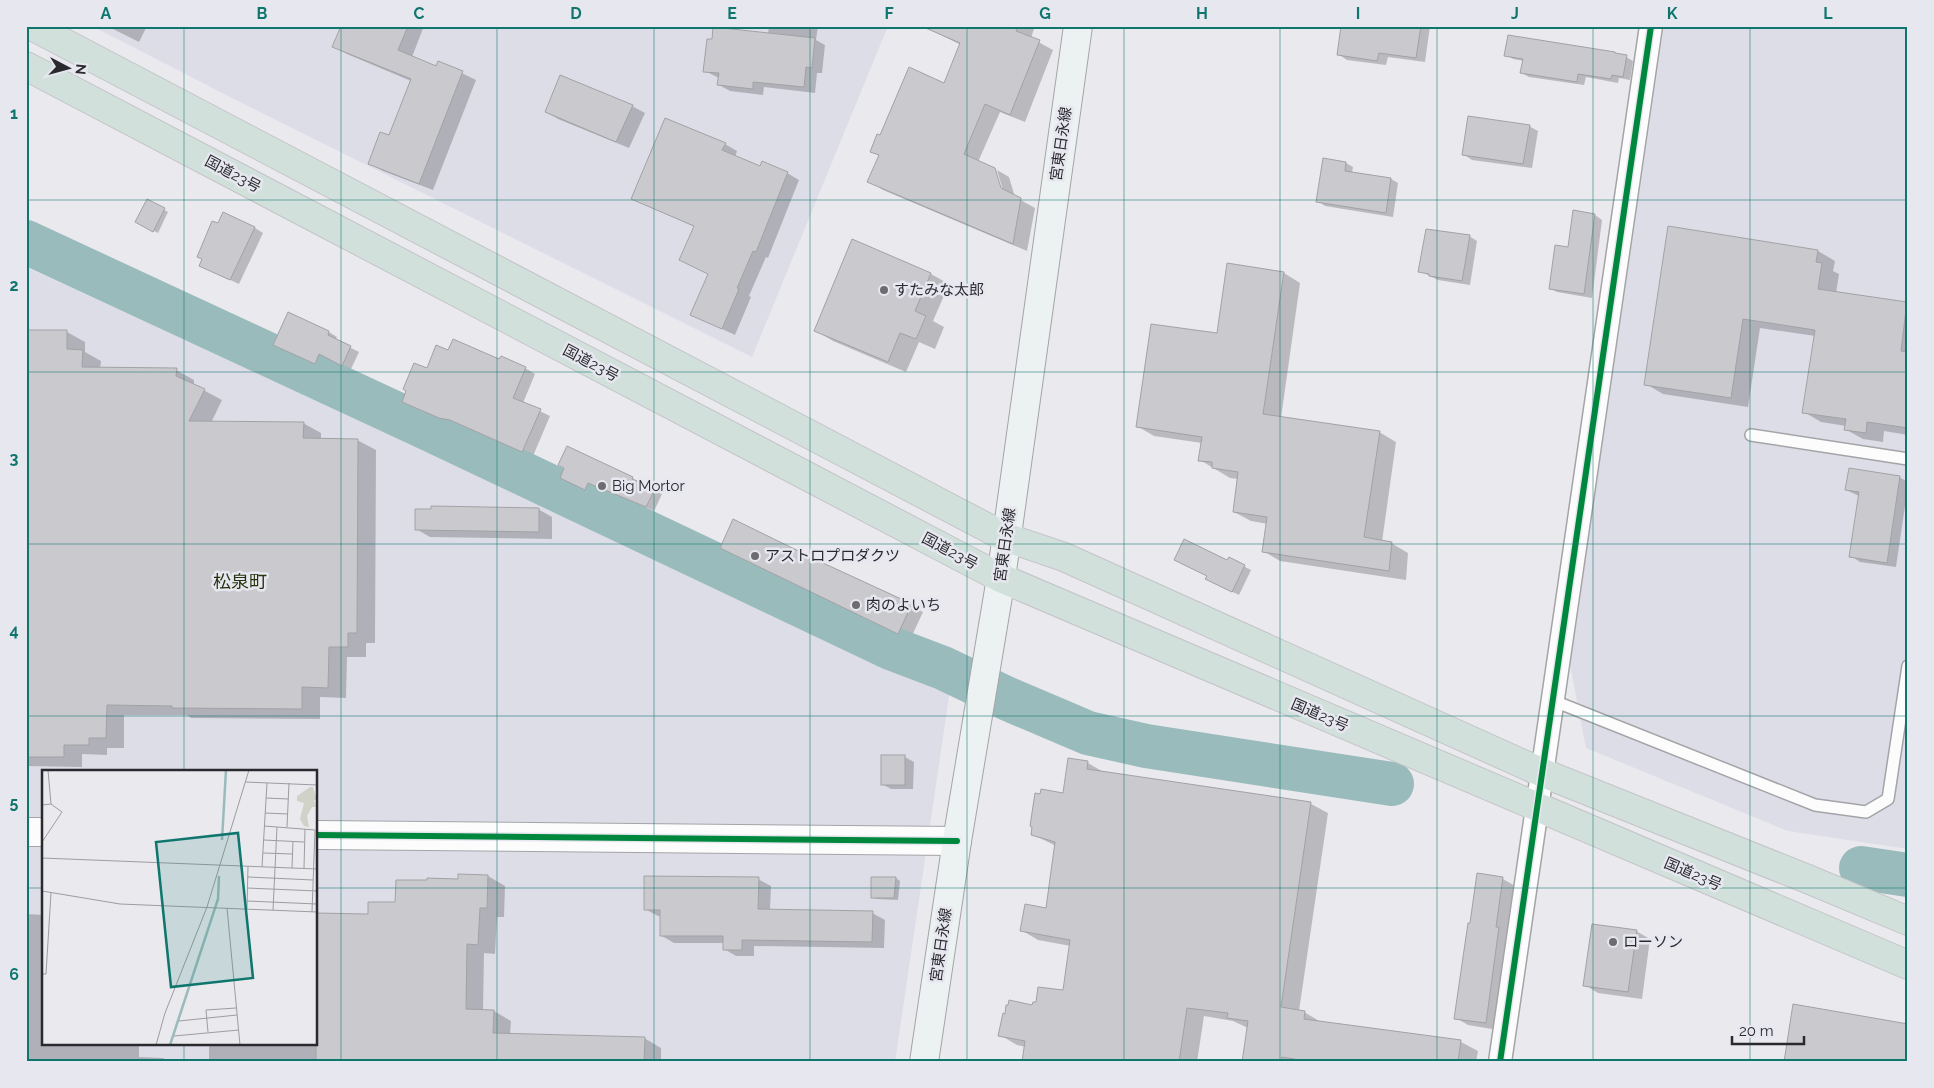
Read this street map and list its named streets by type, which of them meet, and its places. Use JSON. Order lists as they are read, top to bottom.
{
  "streets": {
    "highway": ["国道23号"],
    "main road": ["宮東日永線"]
  },
  "crossings": [
    ["宮東日永線", "国道23号"]
  ],
  "districts": ["松泉町"],
  "places": [
    "すたみな太郎",
    "Big Mortor",
    "アストロプロダクツ",
    "肉のよいち",
    "ローソン"
  ],
  "scale_bar": "20 m",
  "north": "right",
  "grid": {
    "columns": [
      "A",
      "B",
      "C",
      "D",
      "E",
      "F",
      "G",
      "H",
      "I",
      "J",
      "K",
      "L"
    ],
    "rows": [
      "1",
      "2",
      "3",
      "4",
      "5",
      "6"
    ]
  }
}
